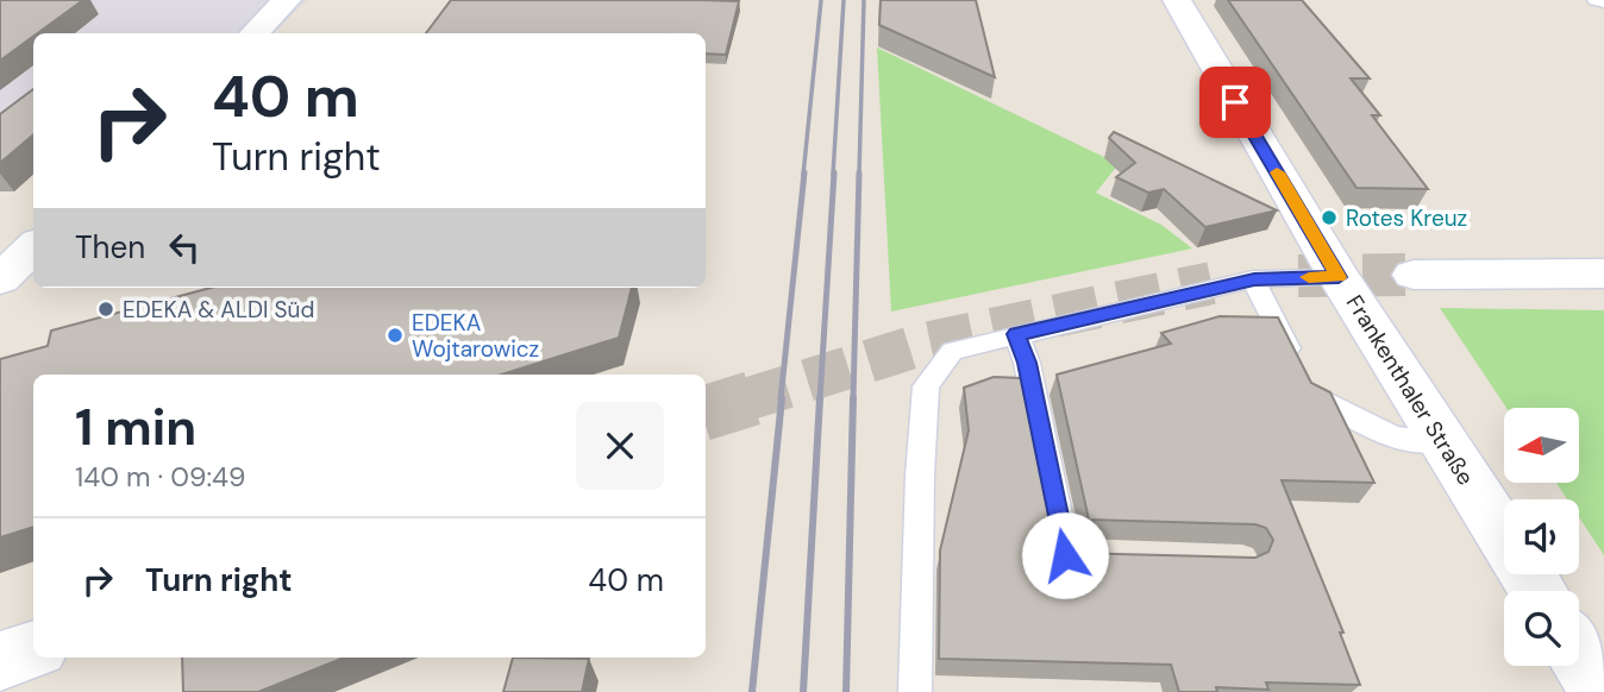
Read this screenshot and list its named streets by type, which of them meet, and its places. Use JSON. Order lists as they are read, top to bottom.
{
  "streets": {
    "street": ["Frankenthaler Straße"]
  },
  "places": ["Rotes Kreuz", "EDEKA & ALDI Süd", "EDEKA Wojtarowicz"],
  "north": "left",
  "page": {
    "turn": ["40 m", "Turn right"],
    "then": "Then",
    "heading": ["1 min", "140 m · 09:49"],
    "list": [
      {
        "name": "Turn right",
        "value": "40 m"
      }
    ]
  }
}
